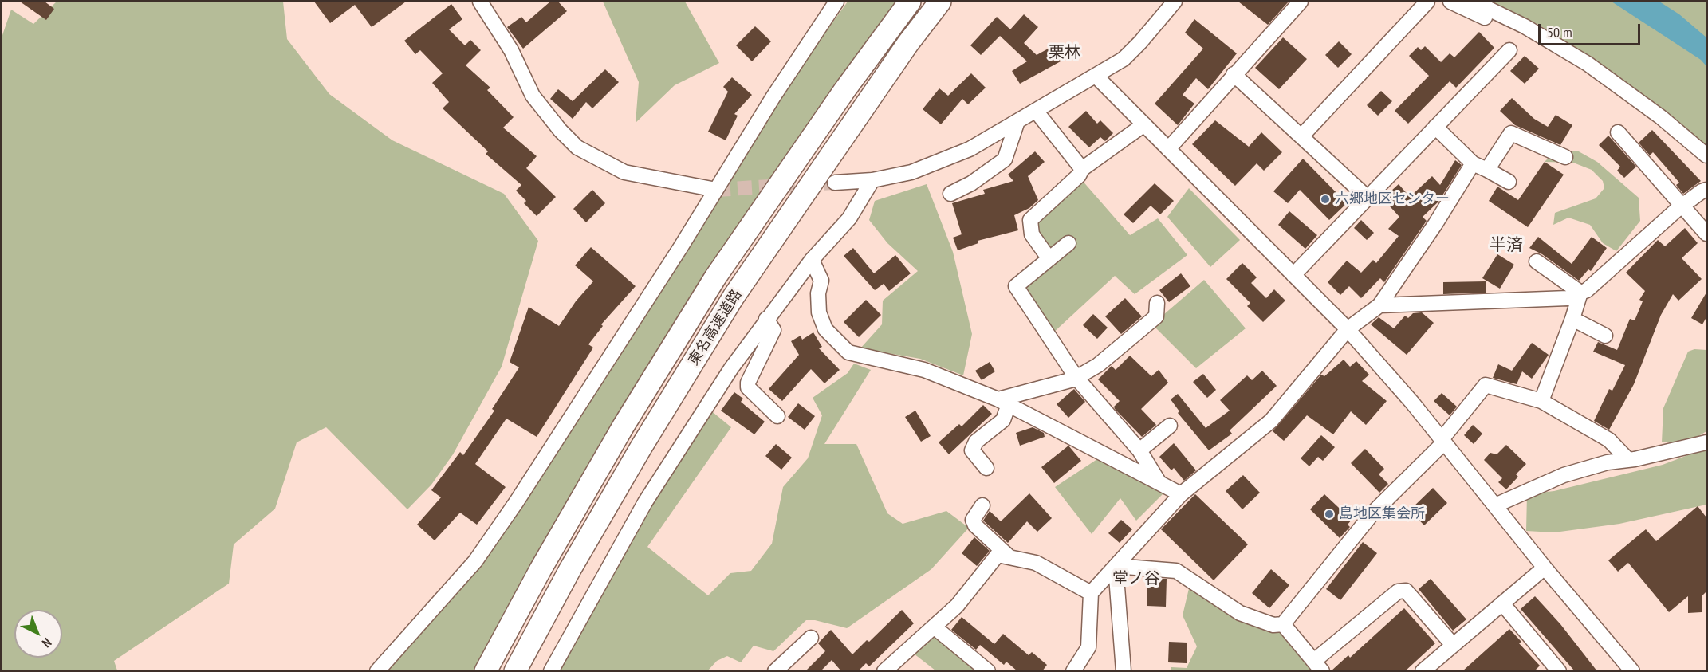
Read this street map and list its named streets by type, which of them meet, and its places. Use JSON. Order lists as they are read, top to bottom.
{
  "streets": {
    "highway": ["東名高速道路"]
  },
  "districts": ["栗林", "半済", "堂ノ谷"],
  "places": ["六郷地区センター", "島地区集会所"],
  "scale_bar": "50 m",
  "north": "bottom right"
}
